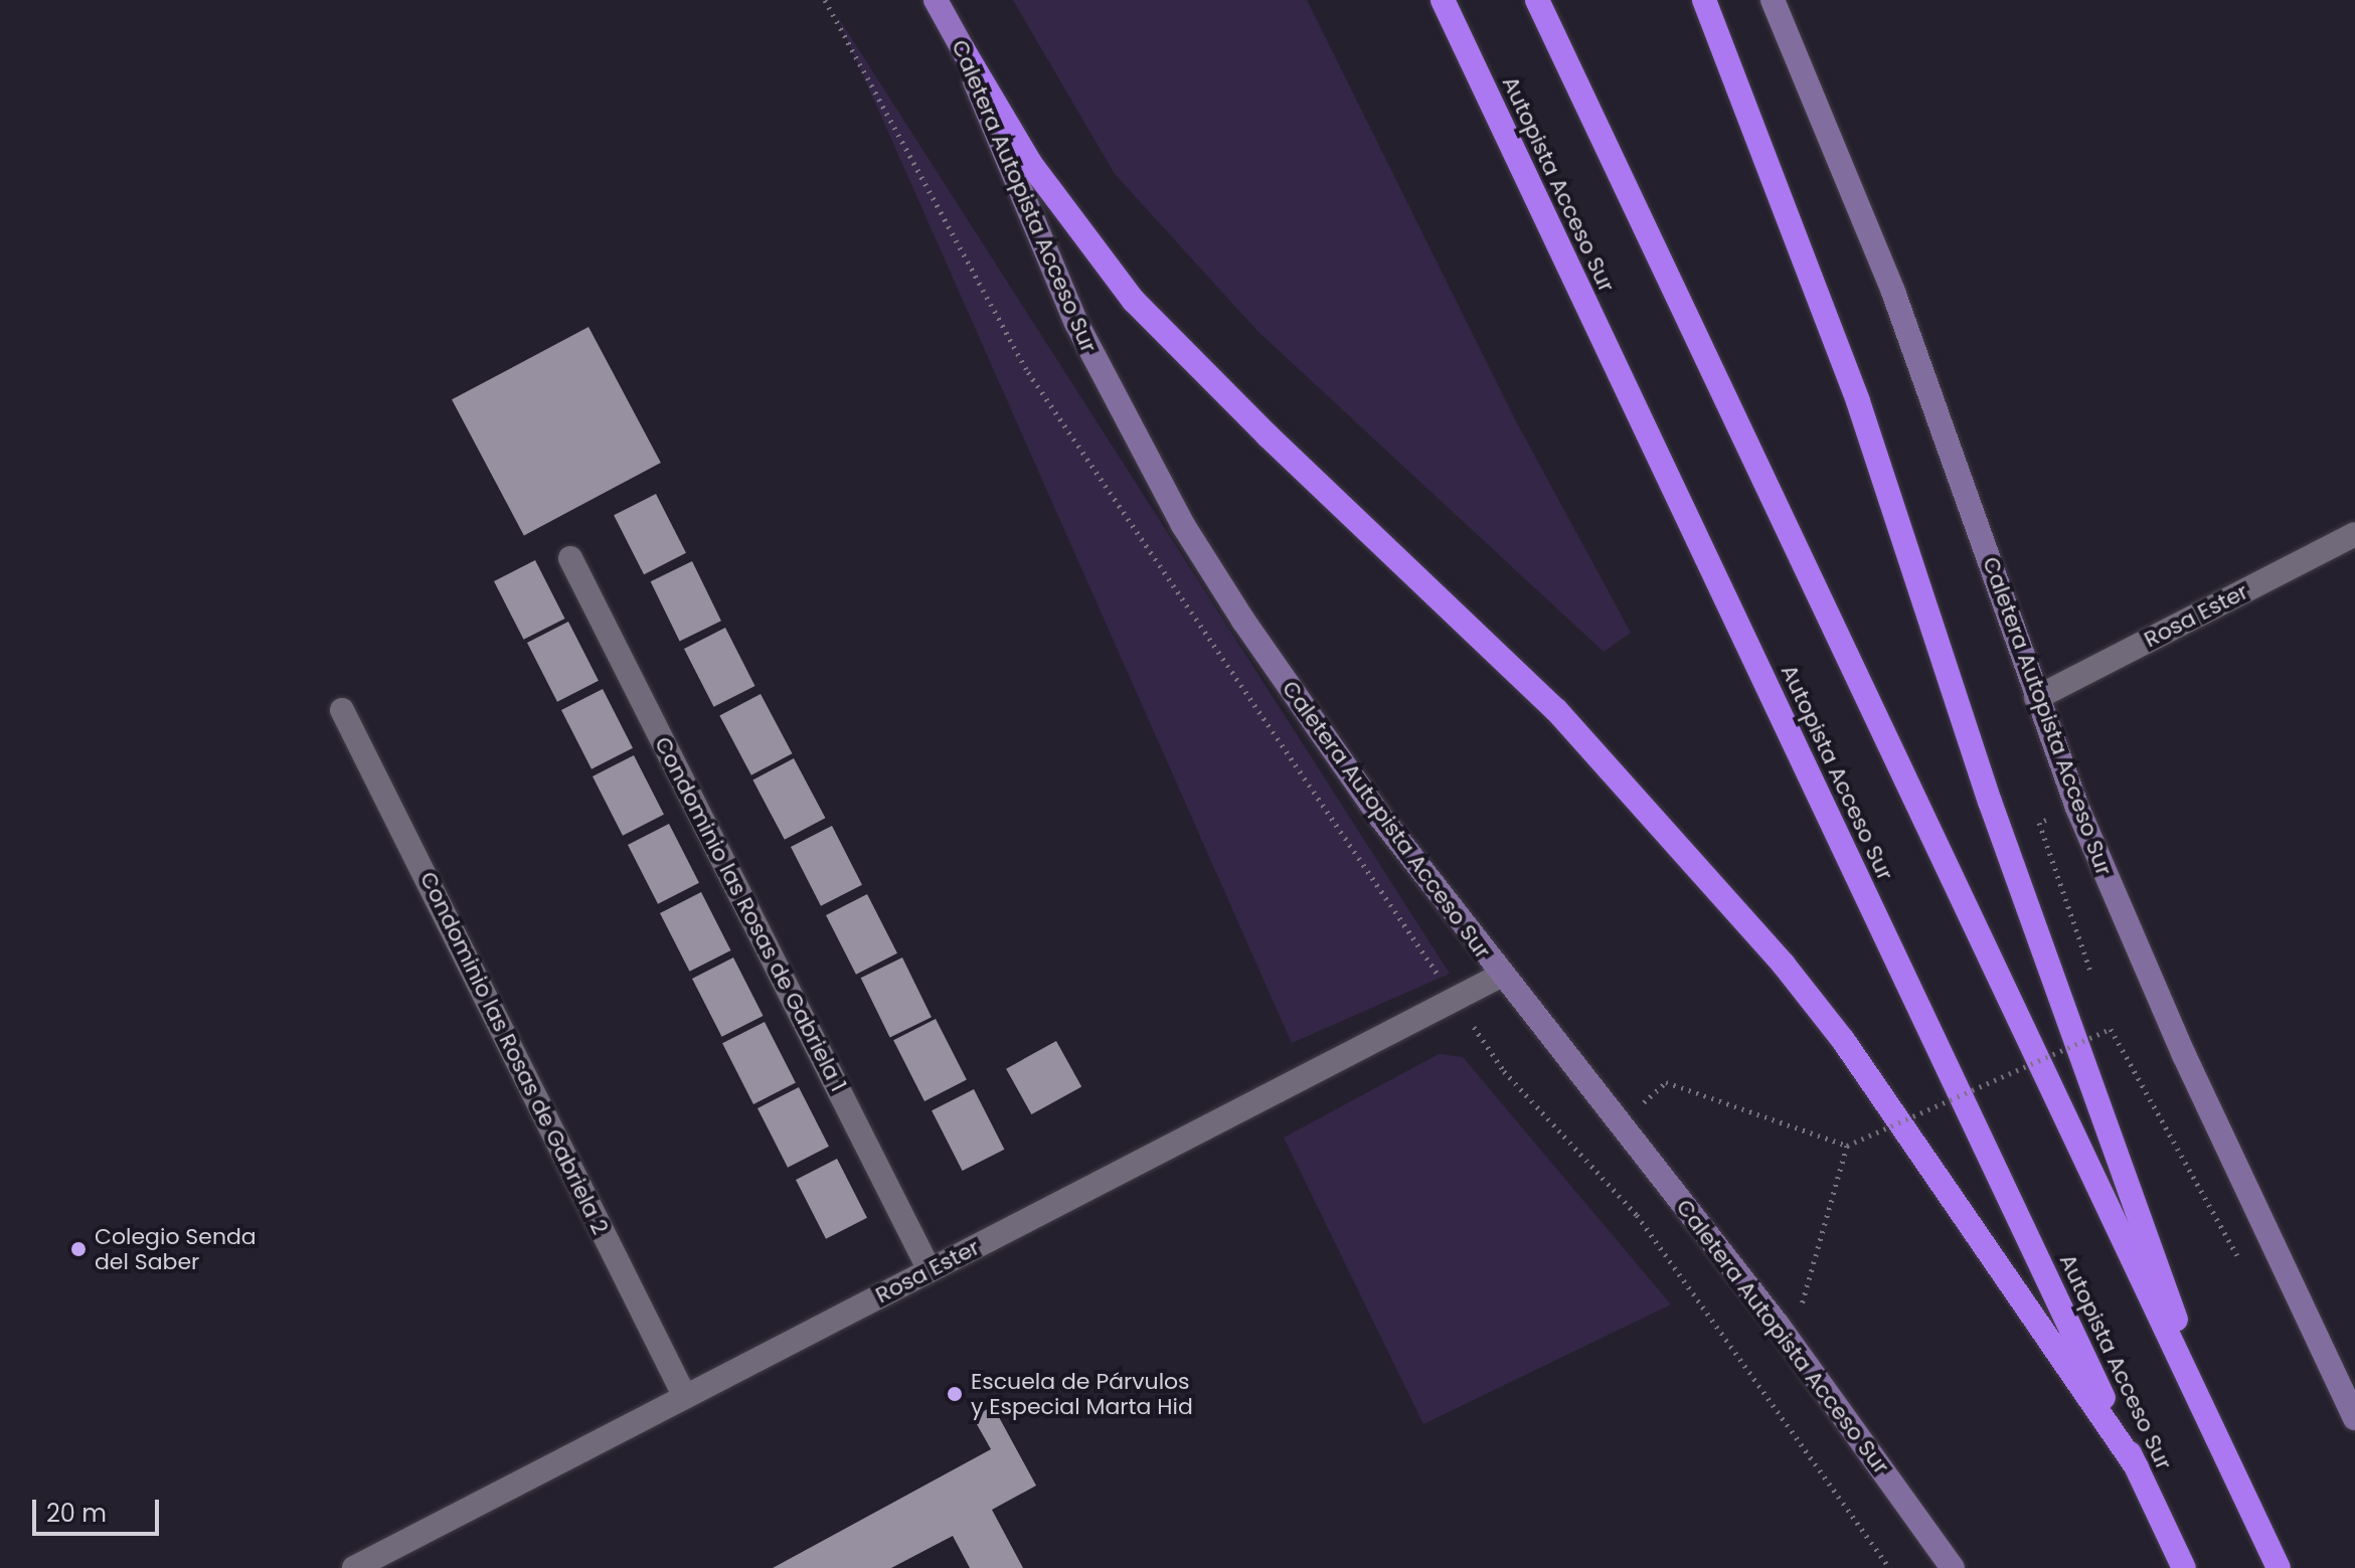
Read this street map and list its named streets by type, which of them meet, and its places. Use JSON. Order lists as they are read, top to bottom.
{
  "streets": {
    "highway": ["Autopista Acceso Sur"],
    "main road": ["Caletera Autopista Acceso Sur"],
    "street": ["Rosa Ester", "Condominio las Rosas de Gabriela 1", "Condominio las Rosas de Gabriela 2"]
  },
  "crossings": [
    ["Caletera Autopista Acceso Sur", "Rosa Ester"],
    ["Rosa Ester", "Condominio las Rosas de Gabriela 1"],
    ["Rosa Ester", "Condominio las Rosas de Gabriela 2"]
  ],
  "places": ["Colegio Senda del Saber", "Escuela de Párvulos y Especial Marta Hid"],
  "scale_bar": "20 m"
}
